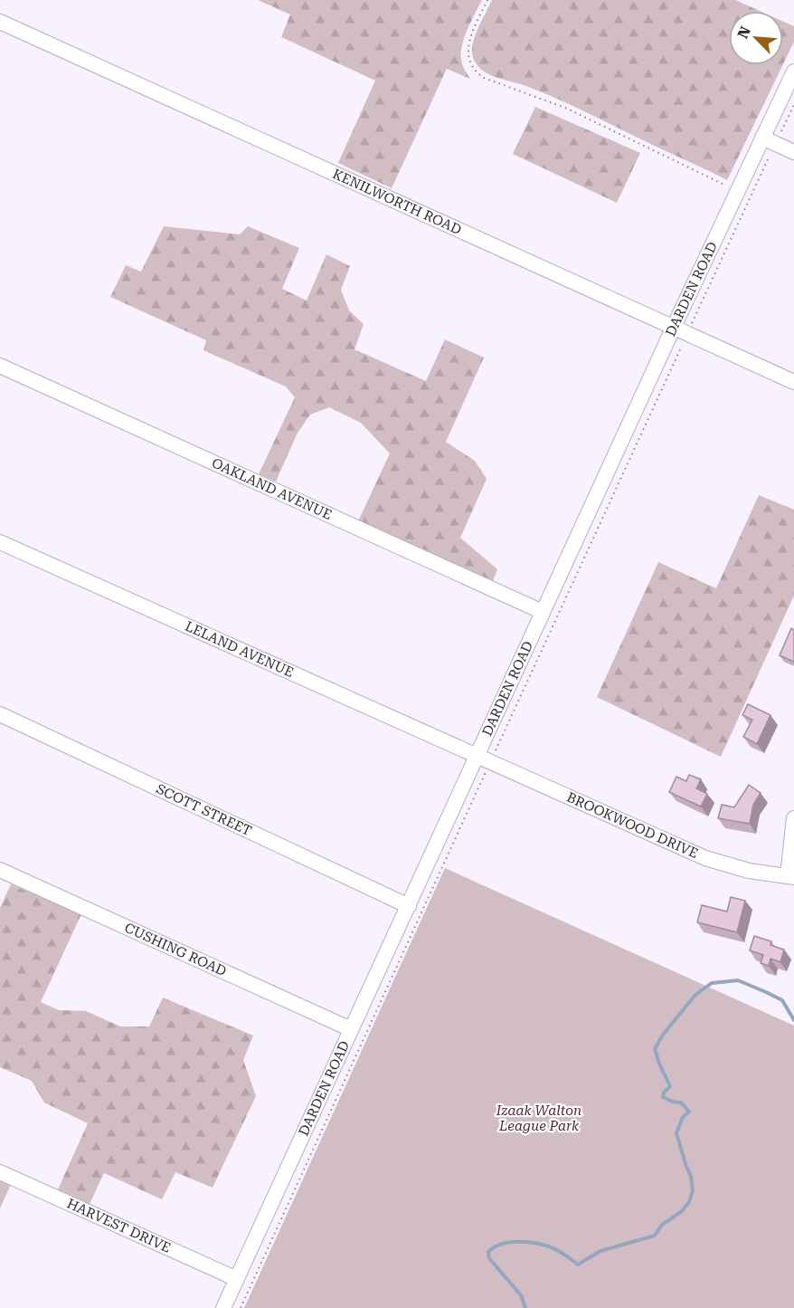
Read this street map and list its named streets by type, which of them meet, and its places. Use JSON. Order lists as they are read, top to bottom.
{
  "streets": {
    "street": [
      "KENILWORTH ROAD",
      "DARDEN ROAD",
      "OAKLAND AVENUE",
      "LELAND AVENUE",
      "SCOTT STREET",
      "BROOKWOOD DRIVE",
      "CUSHING ROAD",
      "HARVEST DRIVE"
    ]
  },
  "crossings": [
    ["KENILWORTH ROAD", "DARDEN ROAD"],
    ["DARDEN ROAD", "OAKLAND AVENUE"],
    ["DARDEN ROAD", "LELAND AVENUE"],
    ["DARDEN ROAD", "SCOTT STREET"],
    ["DARDEN ROAD", "BROOKWOOD DRIVE"],
    ["DARDEN ROAD", "CUSHING ROAD"],
    ["DARDEN ROAD", "HARVEST DRIVE"],
    ["LELAND AVENUE", "BROOKWOOD DRIVE"]
  ],
  "parks": ["Izaak Walton League Park"],
  "north": "top left"
}
